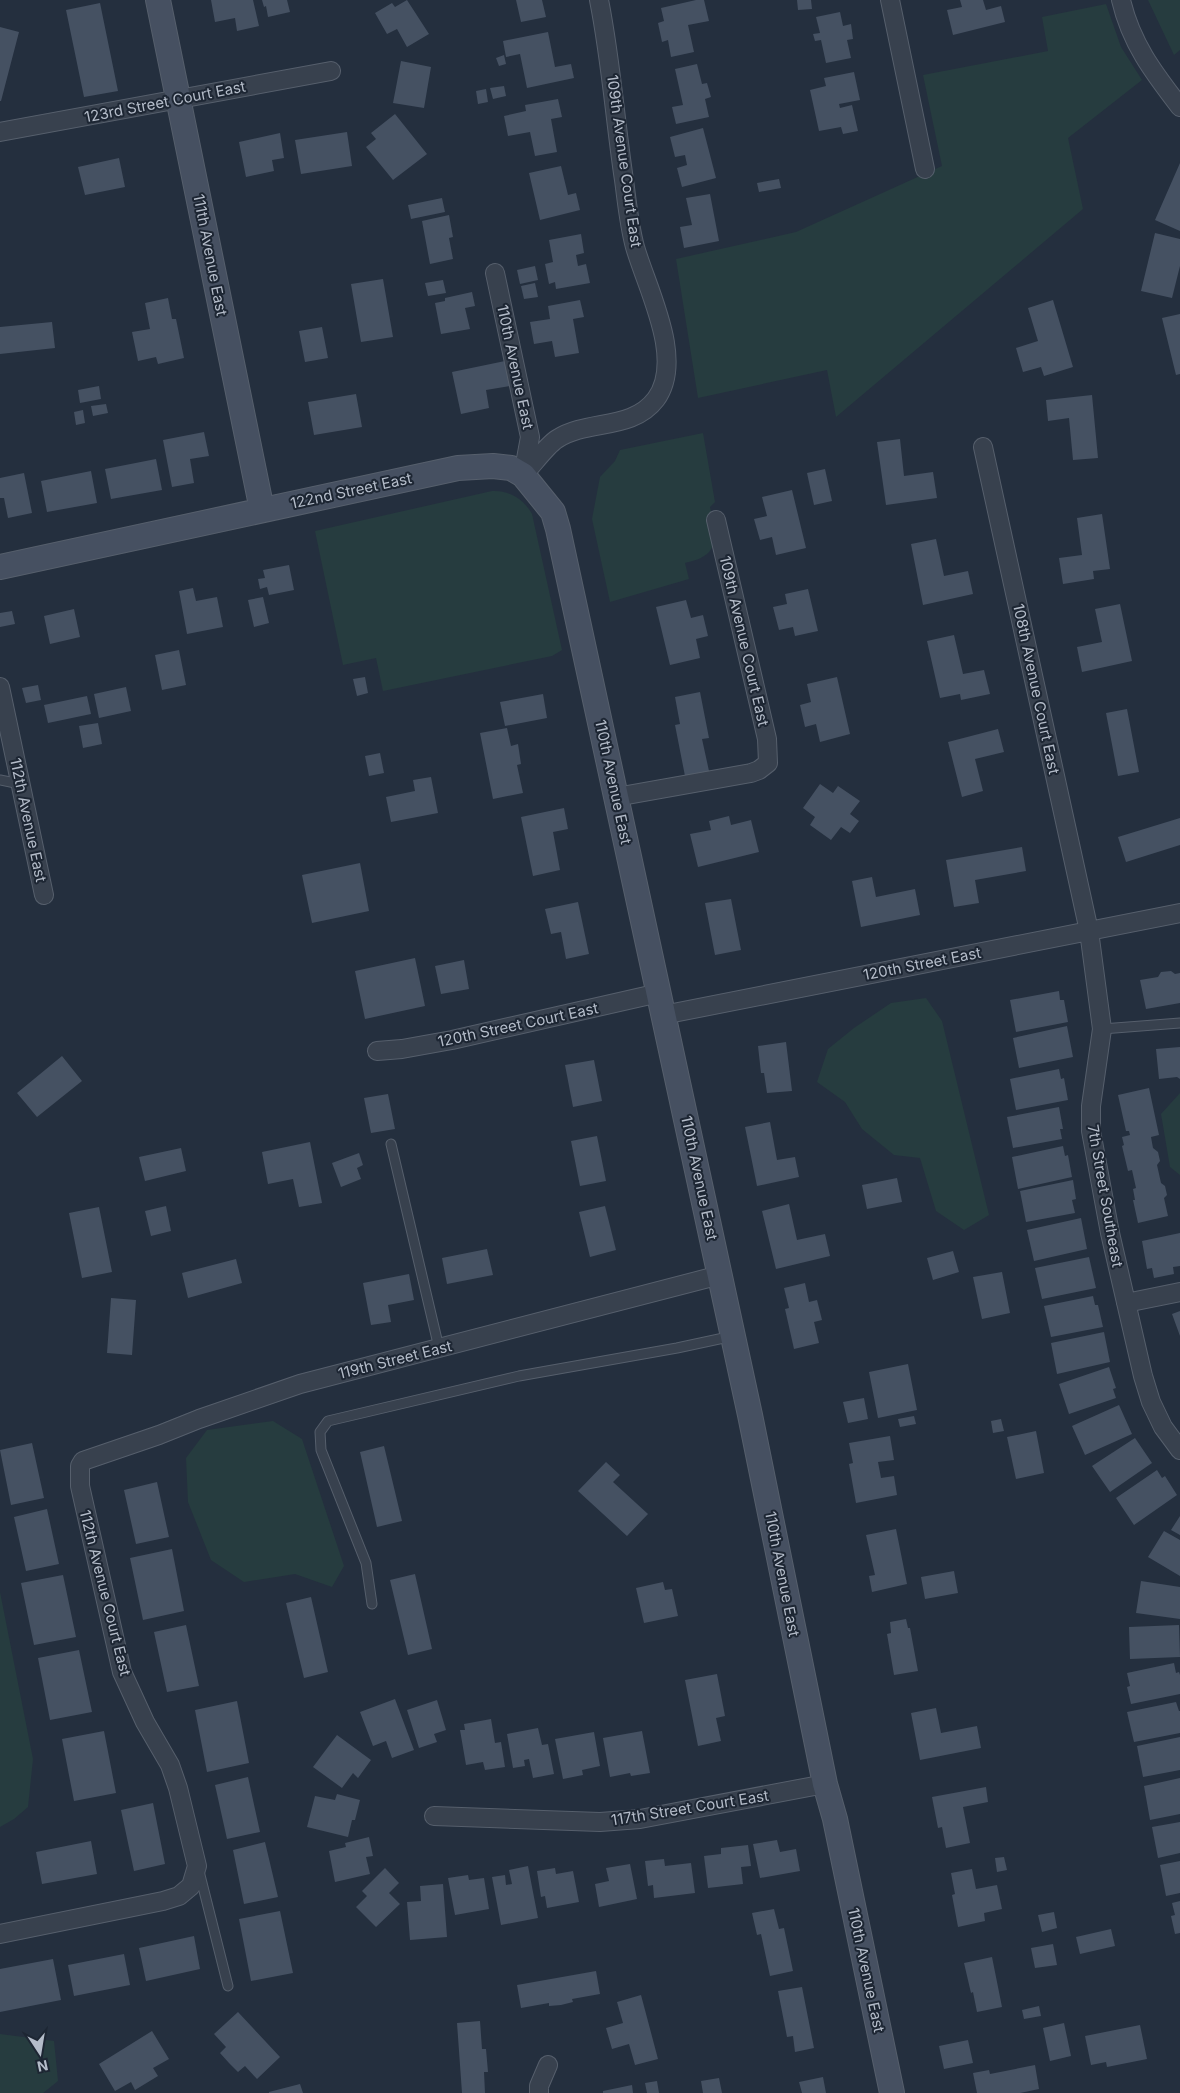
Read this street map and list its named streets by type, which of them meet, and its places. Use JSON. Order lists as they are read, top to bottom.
{
  "streets": {
    "street": [
      "123rd Street Court East",
      "109th Avenue Court East",
      "111th Avenue East",
      "110th Avenue East",
      "122nd Street East",
      "108th Avenue Court East",
      "112th Avenue East",
      "120th Street East",
      "120th Street Court East",
      "7th Street Southeast",
      "119th Street East",
      "112th Avenue Court East",
      "117th Street Court East"
    ]
  },
  "crossings": [
    ["123rd Street Court East", "111th Avenue East"],
    ["109th Avenue Court East", "110th Avenue East"],
    ["109th Avenue Court East", "122nd Street East"],
    ["111th Avenue East", "122nd Street East"],
    ["110th Avenue East", "122nd Street East"],
    ["110th Avenue East", "120th Street East"],
    ["110th Avenue East", "120th Street Court East"],
    ["110th Avenue East", "119th Street East"],
    ["110th Avenue East", "117th Street Court East"],
    ["108th Avenue Court East", "120th Street East"],
    ["108th Avenue Court East", "7th Street Southeast"],
    ["120th Street East", "120th Street Court East"],
    ["120th Street East", "7th Street Southeast"],
    ["119th Street East", "112th Avenue Court East"]
  ],
  "north": "bottom"
}
